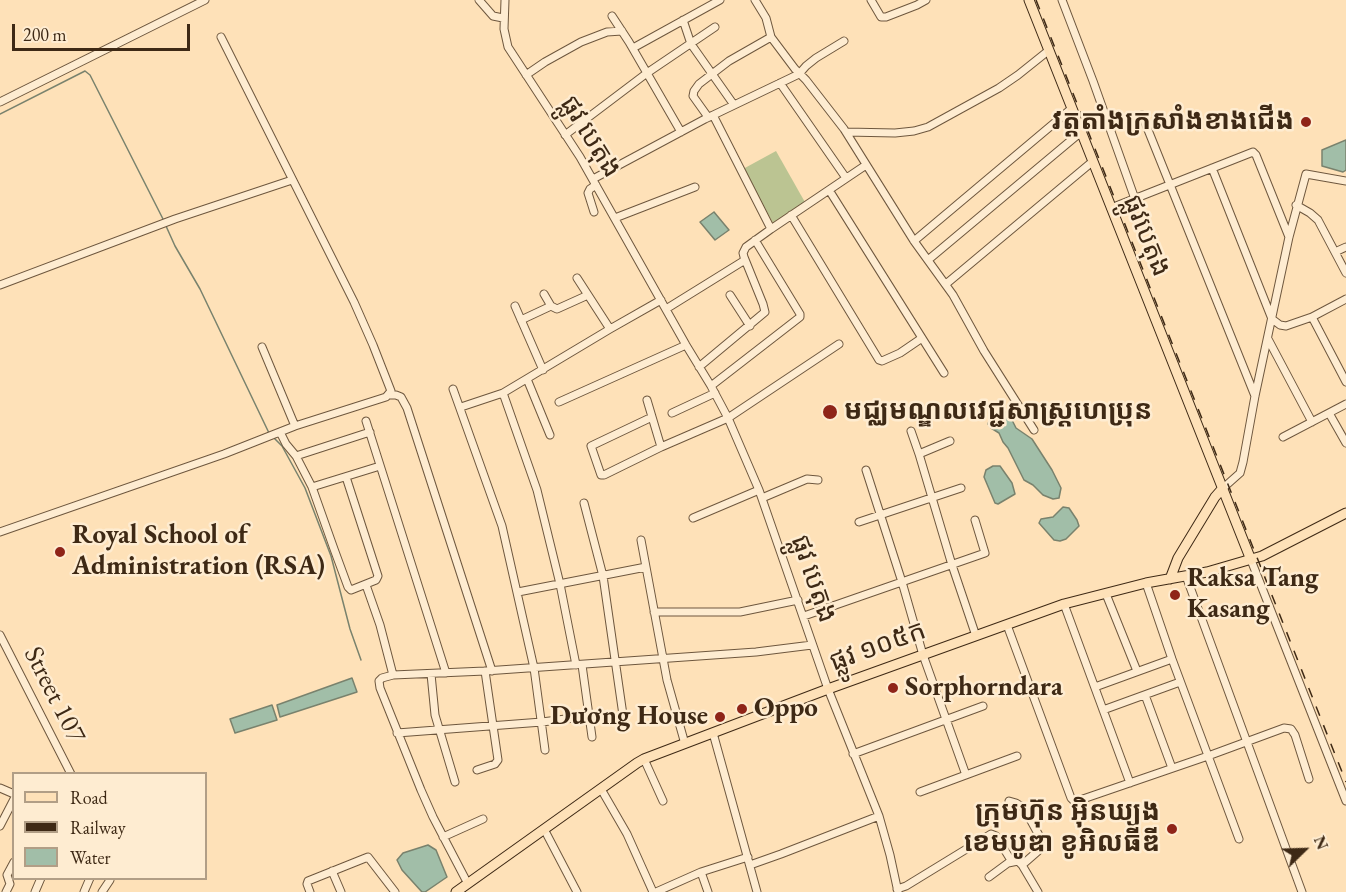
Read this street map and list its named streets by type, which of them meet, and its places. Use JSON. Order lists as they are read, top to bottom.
{
  "streets": {
    "main road": ["ផ្លូវបេតុង", "ផ្លូវ ១០៥ក"],
    "street": ["ផ្លូវ បេតុង", "Street 107"]
  },
  "crossings": [
    ["ផ្លូវ បេតុង", "ផ្លូវ ១០៥ក"],
    ["ផ្លូវបេតុង", "ផ្លូវ ១០៥ក"]
  ],
  "places": [
    "វត្តតាំងក្រសាំងខាងជើង",
    "មជ្ឈមណ្ឌលវេជ្ជសាស្ត្រហេប្រុន",
    "Royal School of Administration (RSA)",
    "Raksa Tang Kasang",
    "Sorphorndara",
    "Oppo",
    "Dương House",
    "ក្រុមហ៊ុន អ៊ិនឃ្យុង ខេមបូឌា ខូអិលធីឌី"
  ],
  "legend": ["Road", "Railway", "Water"],
  "scale_bar": "200 m",
  "north": "top right"
}
